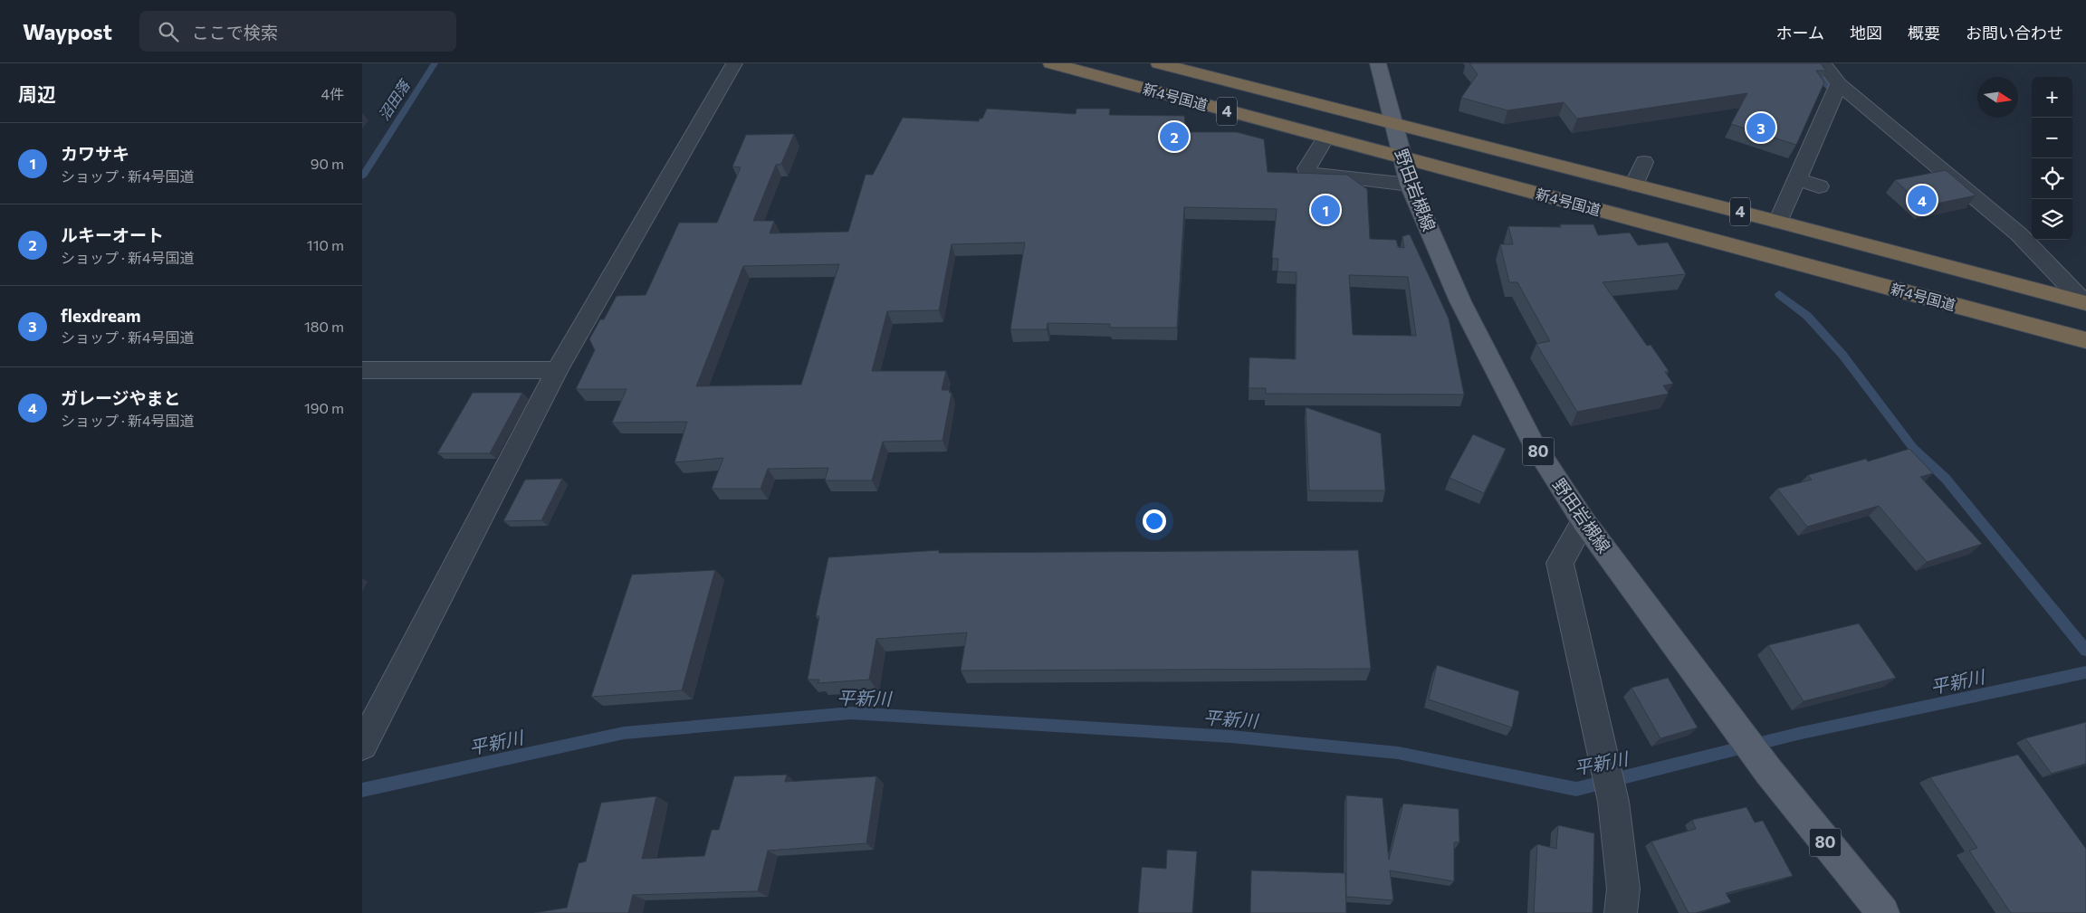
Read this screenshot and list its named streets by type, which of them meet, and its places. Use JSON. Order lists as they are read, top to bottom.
{
  "streets": {
    "highway": ["新4号国道", "4"],
    "main road": ["野田岩槻線", "80"]
  },
  "crossings": [
    ["新4号国道", "野田岩槻線"]
  ],
  "water": ["沼田落", "平新川"],
  "north": "right",
  "page": {
    "header": "Waypost",
    "search": "ここで検索",
    "nav": [
      "ホーム",
      "地図",
      "概要",
      "お問い合わせ"
    ],
    "heading": ["周辺", "4件"],
    "map_buttons": ["+", "−"],
    "pins": [
      "3",
      "2",
      "4",
      "1"
    ],
    "list": [
      {
        "mark": "1",
        "name": "カワサキ",
        "note": "ショップ · 新4号国道",
        "value": "90 m"
      },
      {
        "mark": "2",
        "name": "ルキーオート",
        "note": "ショップ · 新4号国道",
        "value": "110 m"
      },
      {
        "mark": "3",
        "name": "flexdream",
        "note": "ショップ · 新4号国道",
        "value": "180 m"
      },
      {
        "mark": "4",
        "name": "ガレージやまと",
        "note": "ショップ · 新4号国道",
        "value": "190 m"
      }
    ]
  }
}
